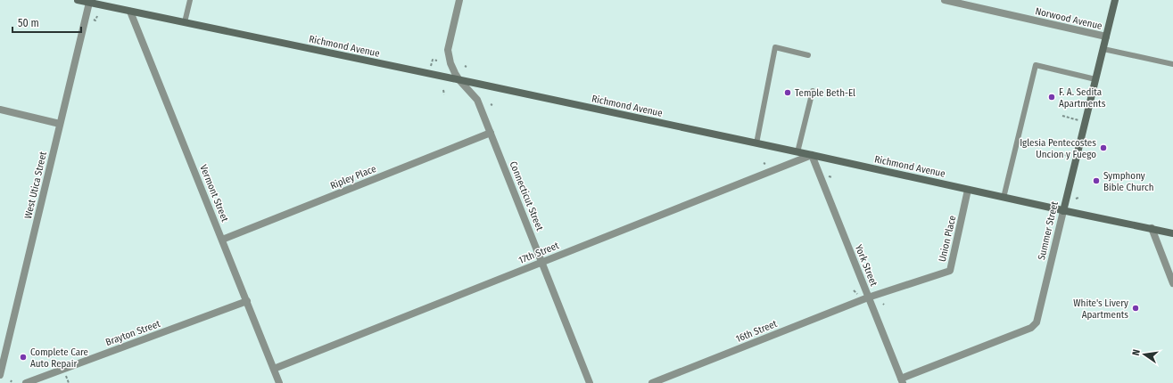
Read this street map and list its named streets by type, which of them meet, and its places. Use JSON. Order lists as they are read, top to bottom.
{
  "streets": {
    "street": [
      "Norwood Avenue",
      "Richmond Avenue",
      "Ripley Place",
      "West Utica Street",
      "Vermont Street",
      "Connecticut Street",
      "Summer Street",
      "Union Place",
      "17th Street",
      "York Street",
      "16th Street",
      "Brayton Street"
    ]
  },
  "crossings": [
    ["Norwood Avenue", "Summer Street"],
    ["Richmond Avenue", "West Utica Street"],
    ["Richmond Avenue", "Vermont Street"],
    ["Richmond Avenue", "Connecticut Street"],
    ["Richmond Avenue", "Summer Street"],
    ["Richmond Avenue", "Union Place"],
    ["Richmond Avenue", "17th Street"],
    ["Richmond Avenue", "York Street"],
    ["Ripley Place", "Vermont Street"],
    ["Ripley Place", "Connecticut Street"],
    ["Vermont Street", "17th Street"],
    ["Vermont Street", "Brayton Street"],
    ["Connecticut Street", "17th Street"],
    ["Summer Street", "York Street"],
    ["Union Place", "York Street"],
    ["Union Place", "16th Street"],
    ["17th Street", "York Street"],
    ["York Street", "16th Street"]
  ],
  "places": [
    "Temple Beth-El",
    "F. A. Sedita Apartments",
    "Iglesia Pentecostes Uncion y Fuego",
    "Symphony Bible Church",
    "White's Livery Apartments",
    "Complete Care Auto Repair"
  ],
  "scale_bar": "50 m",
  "north": "left"
}
